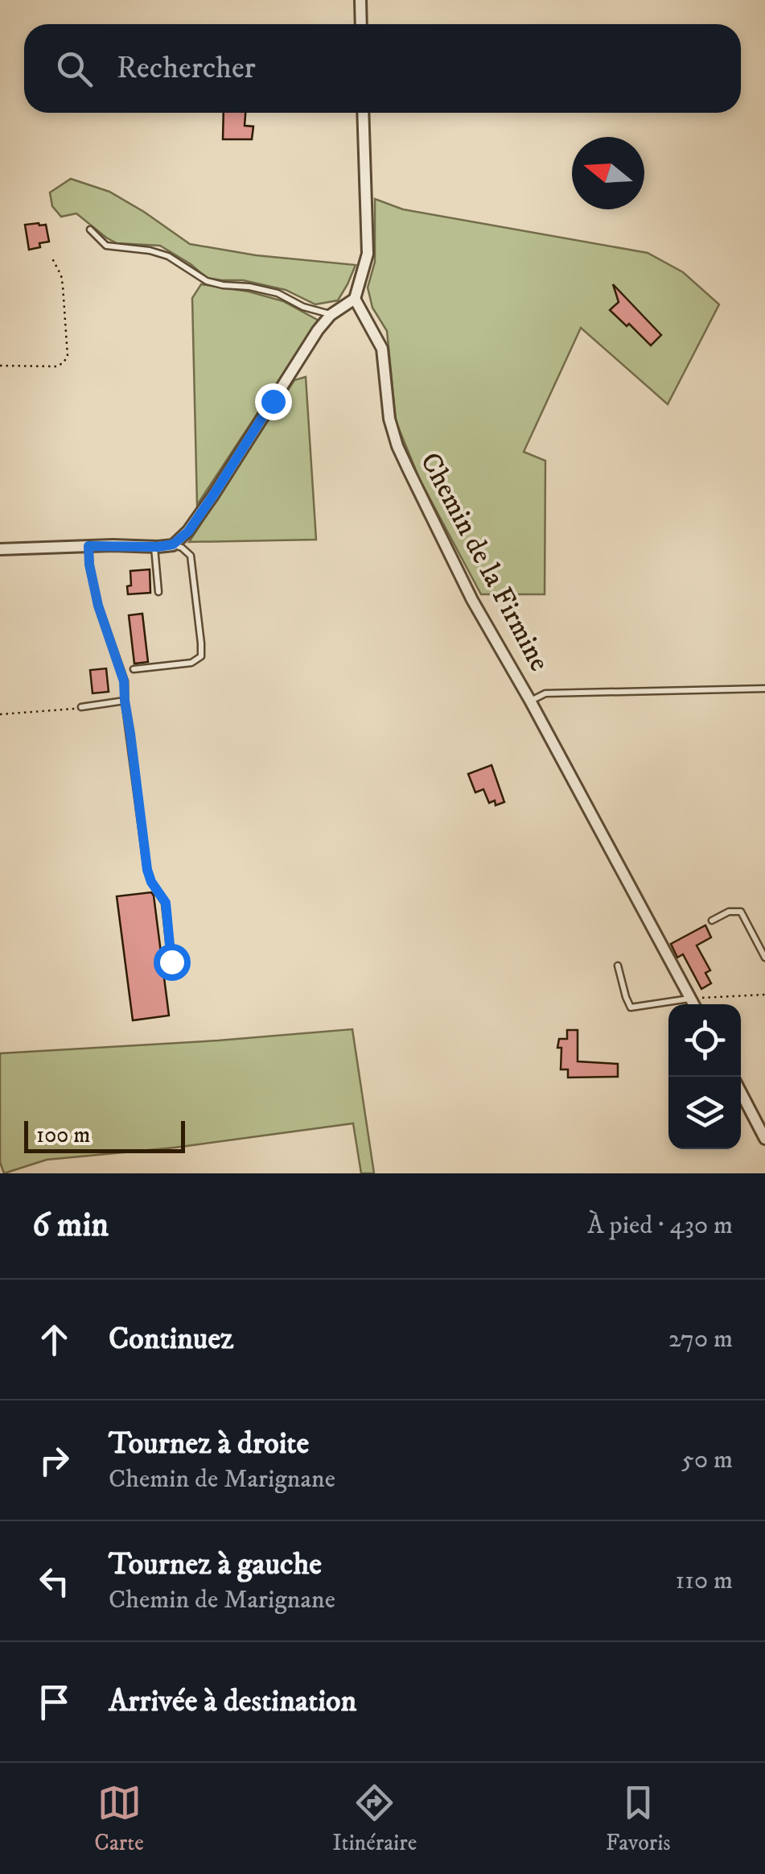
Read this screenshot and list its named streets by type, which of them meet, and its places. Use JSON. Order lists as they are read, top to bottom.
{
  "streets": {
    "street": ["Chemin de la Firmine"]
  },
  "scale_bar": "100 m",
  "north": "left",
  "page": {
    "search": "Rechercher",
    "scale": "100 m",
    "heading": ["6 min", "À pied · 430 m"],
    "list": [
      ["Continuez", "270 m"],
      ["Tournez à droite", "Chemin de Marignane", "50 m"],
      ["Tournez à gauche", "Chemin de Marignane", "110 m"],
      "Arrivée à destination"
    ],
    "nav": ["Carte", "Itinéraire", "Favoris"]
  }
}
